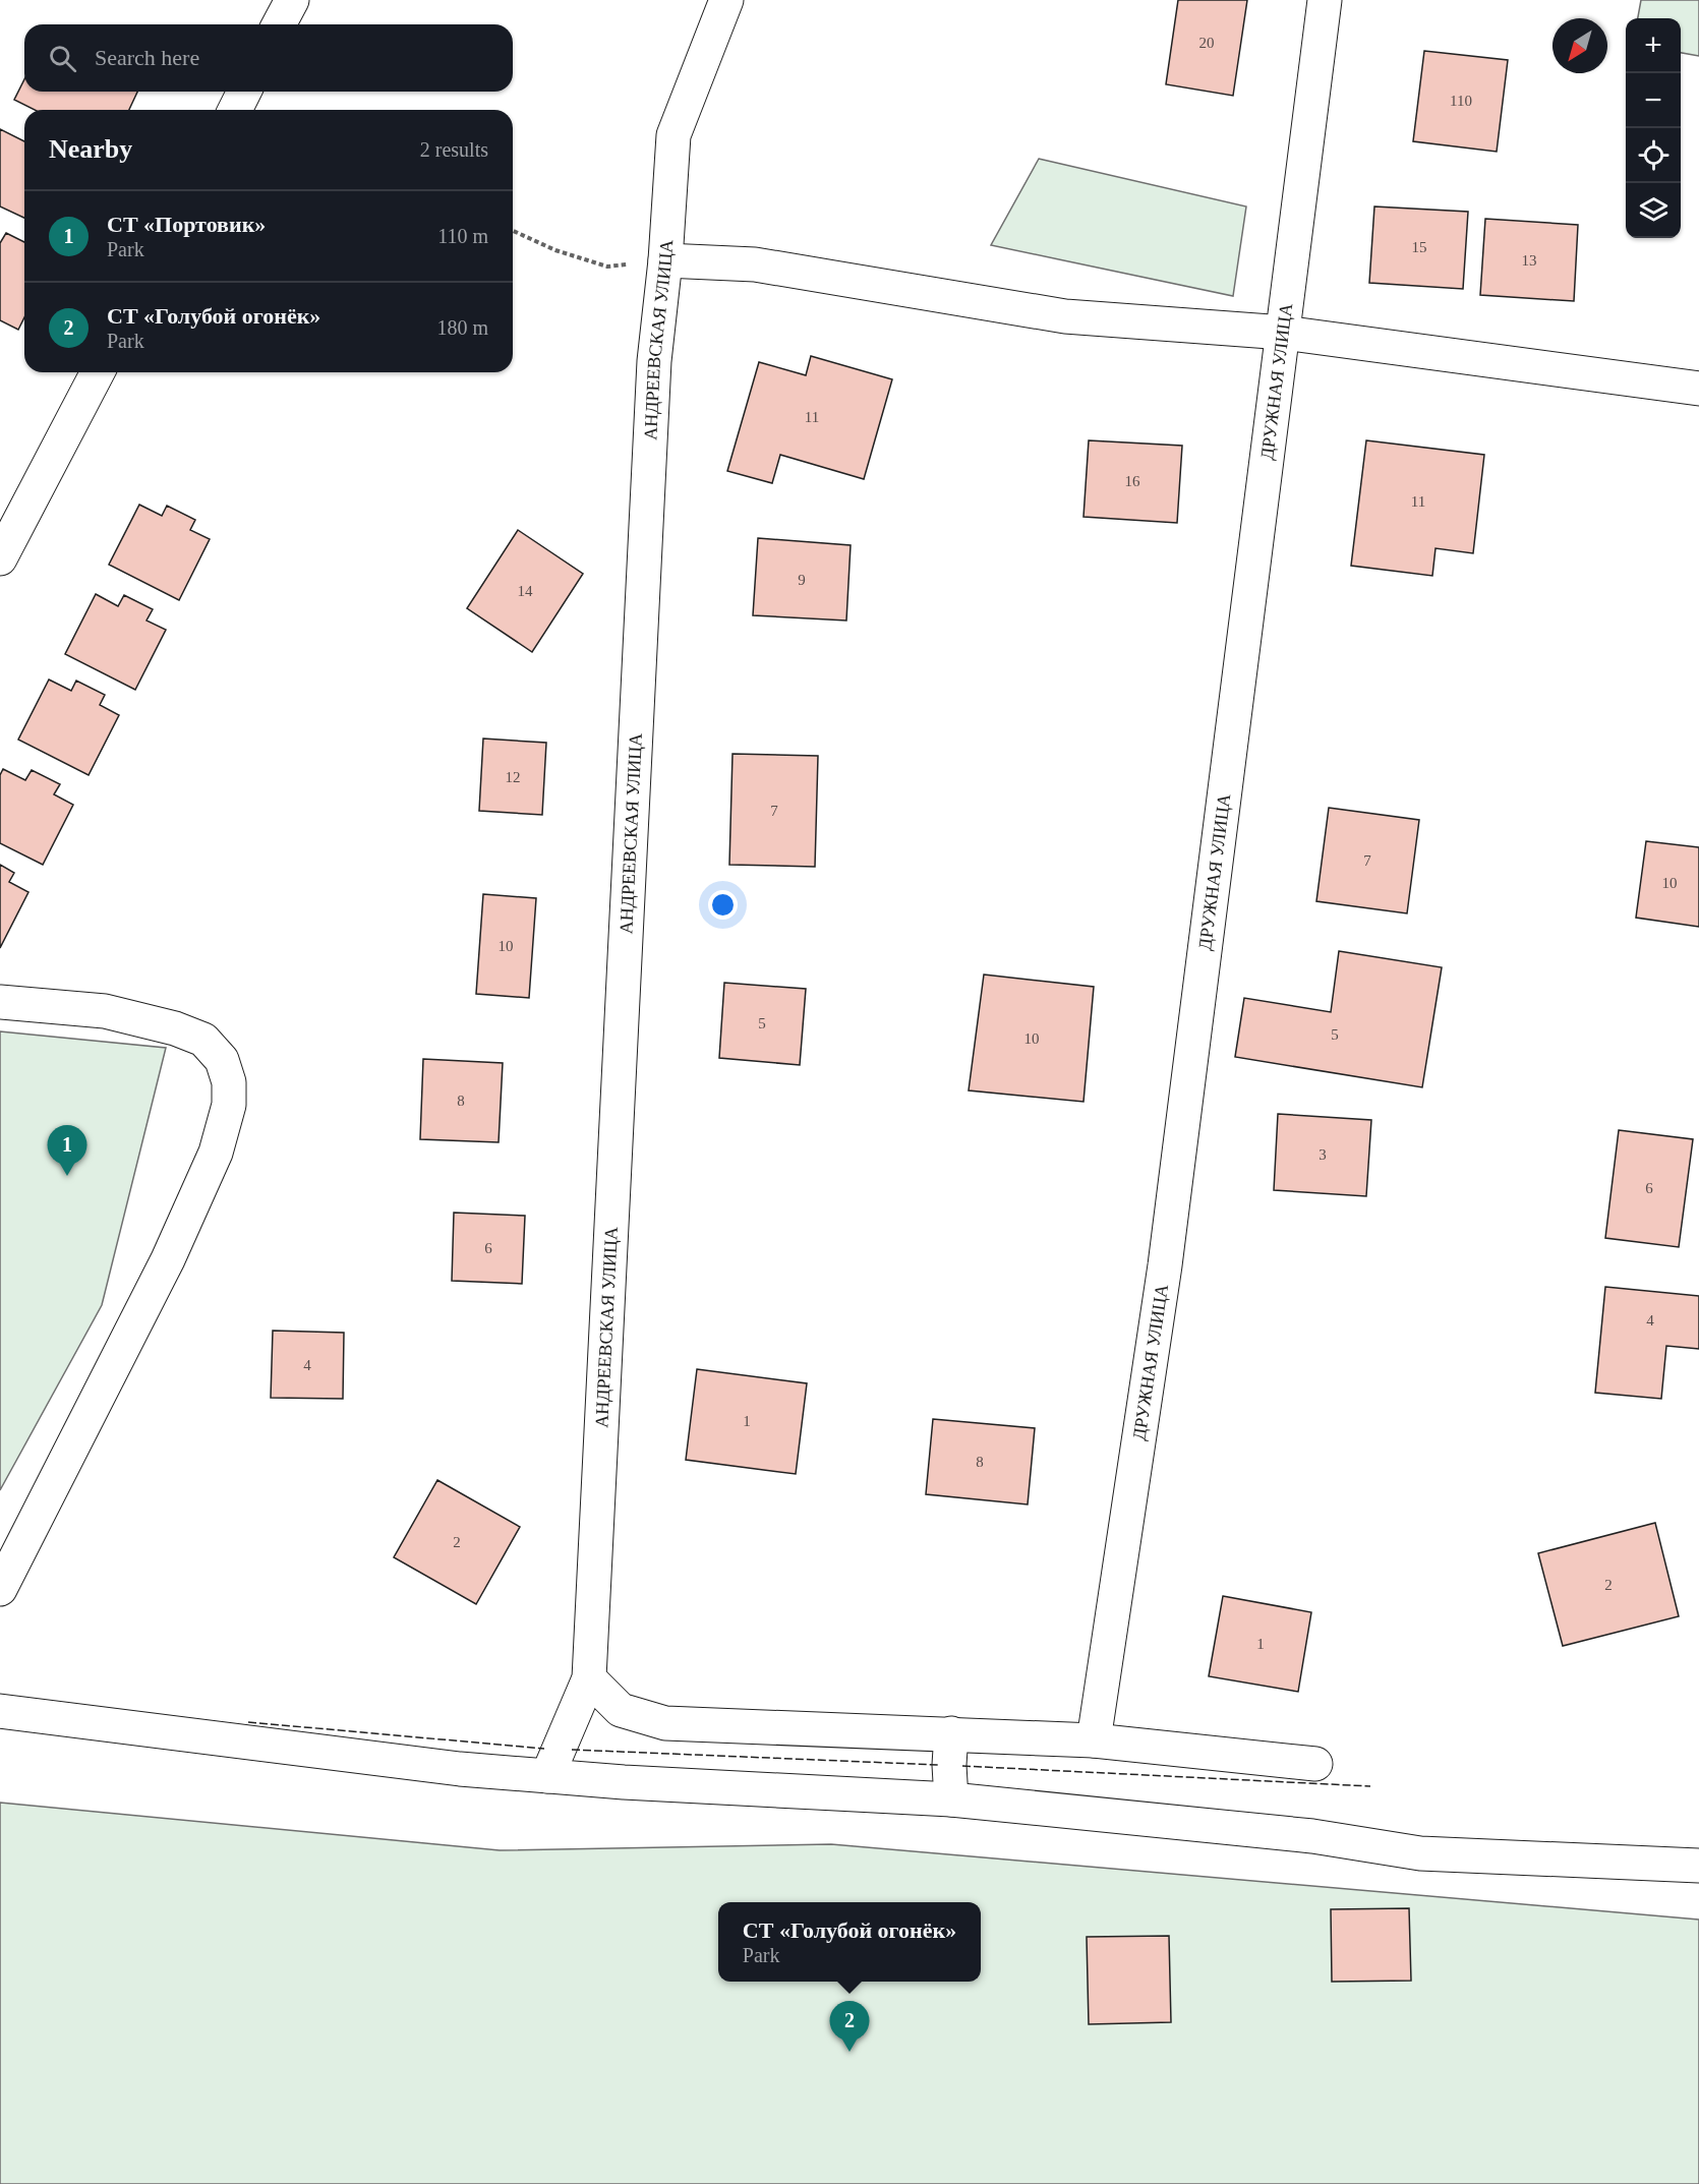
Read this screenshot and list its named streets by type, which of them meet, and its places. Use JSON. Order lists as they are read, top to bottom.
{
  "streets": {
    "street": ["АНДРЕЕВСКАЯ УЛИЦА", "ДРУЖНАЯ УЛИЦА"]
  },
  "house_numbers": [
    "20",
    "110",
    "15",
    "13",
    "11",
    "16",
    "11",
    "9",
    "14",
    "12",
    "7",
    "7",
    "10",
    "10",
    "5",
    "5",
    "10",
    "8",
    "3",
    "6",
    "6",
    "4",
    "4",
    "1",
    "8",
    "2",
    "2",
    "1"
  ],
  "north": "bottom left",
  "page": {
    "map_buttons": ["+", "−"],
    "search": "Search here",
    "heading": ["Nearby", "2 results"],
    "list": [
      {
        "mark": "1",
        "name": "СТ «Портовик»",
        "note": "Park",
        "value": "110 m"
      },
      {
        "mark": "2",
        "name": "СТ «Голубой огонёк»",
        "note": "Park",
        "value": "180 m"
      }
    ],
    "pins": ["1", "2"],
    "popup": ["СТ «Голубой огонёк»", "Park"]
  }
}
